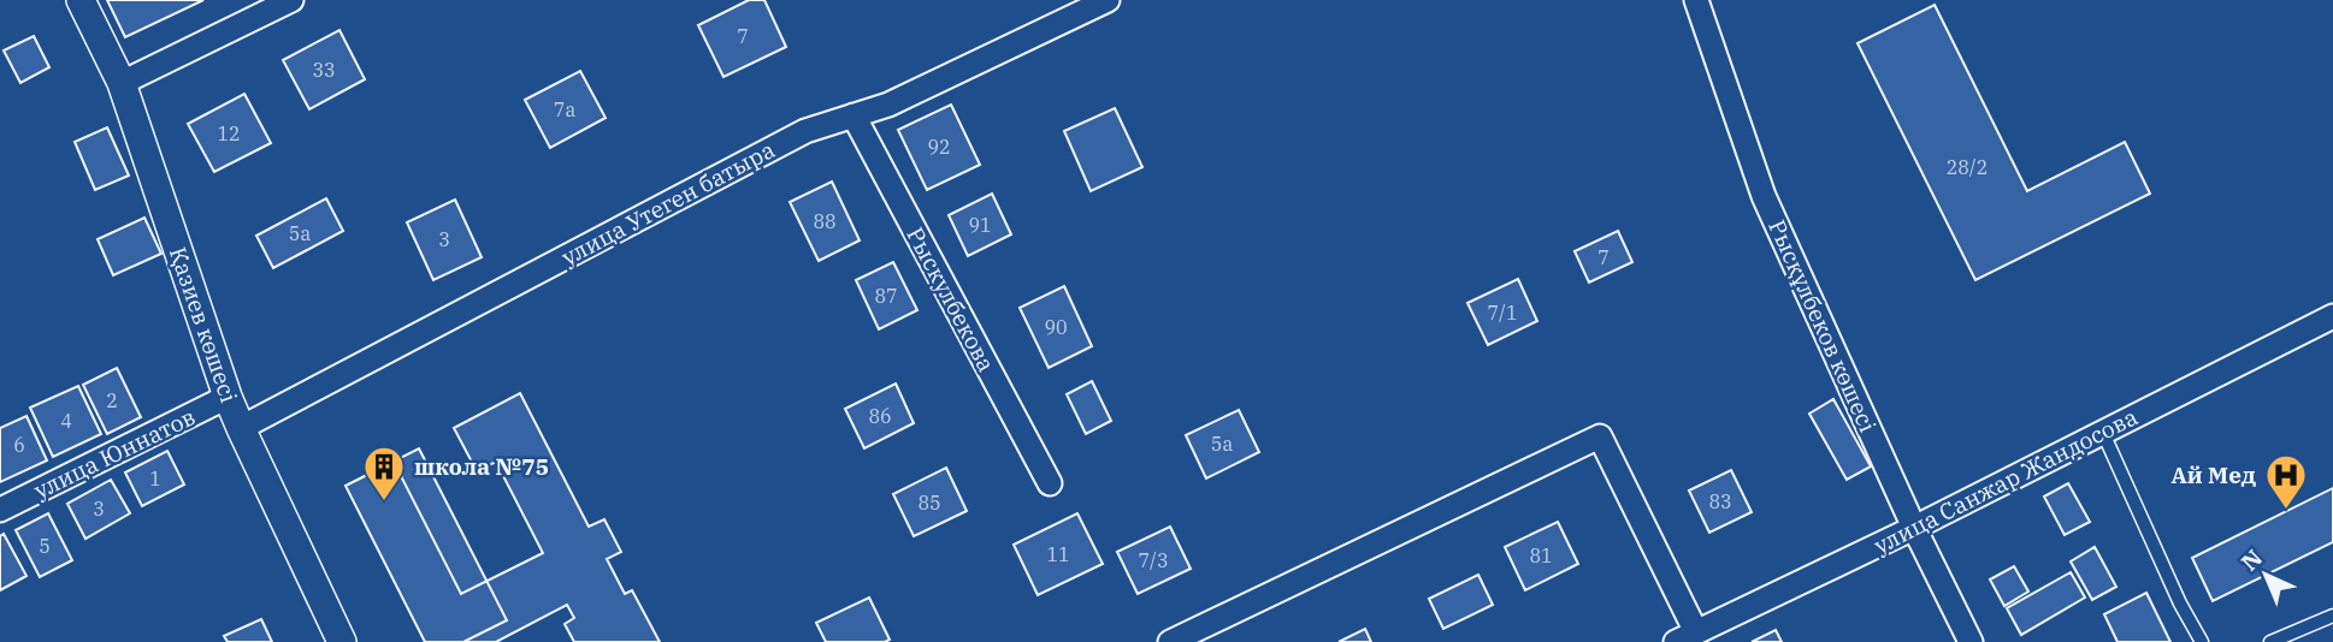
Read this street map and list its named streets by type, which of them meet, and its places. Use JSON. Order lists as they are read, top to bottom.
{
  "streets": {
    "street": [
      "улица Утеген батыра",
      "Рыскулбекова",
      "Қазиев көшесі",
      "Рысқұлбеков көшесі",
      "улица Юннатов",
      "улица Санжар Жандосова"
    ]
  },
  "crossings": [
    ["улица Утеген батыра", "Рыскулбекова"],
    ["улица Утеген батыра", "Қазиев көшесі"],
    ["Қазиев көшесі", "улица Юннатов"],
    ["Рысқұлбеков көшесі", "улица Санжар Жандосова"]
  ],
  "places": {
    "building": ["школа №75"],
    "hospital": ["Ай Мед"]
  },
  "house_numbers": [
    "7",
    "33",
    "7а",
    "12",
    "92",
    "28/2",
    "88",
    "91",
    "5а",
    "3",
    "7",
    "87",
    "7/1",
    "90",
    "2",
    "86",
    "4",
    "5а",
    "6",
    "1",
    "83",
    "85",
    "3",
    "5",
    "11",
    "81",
    "7/3"
  ],
  "north": "top left"
}
